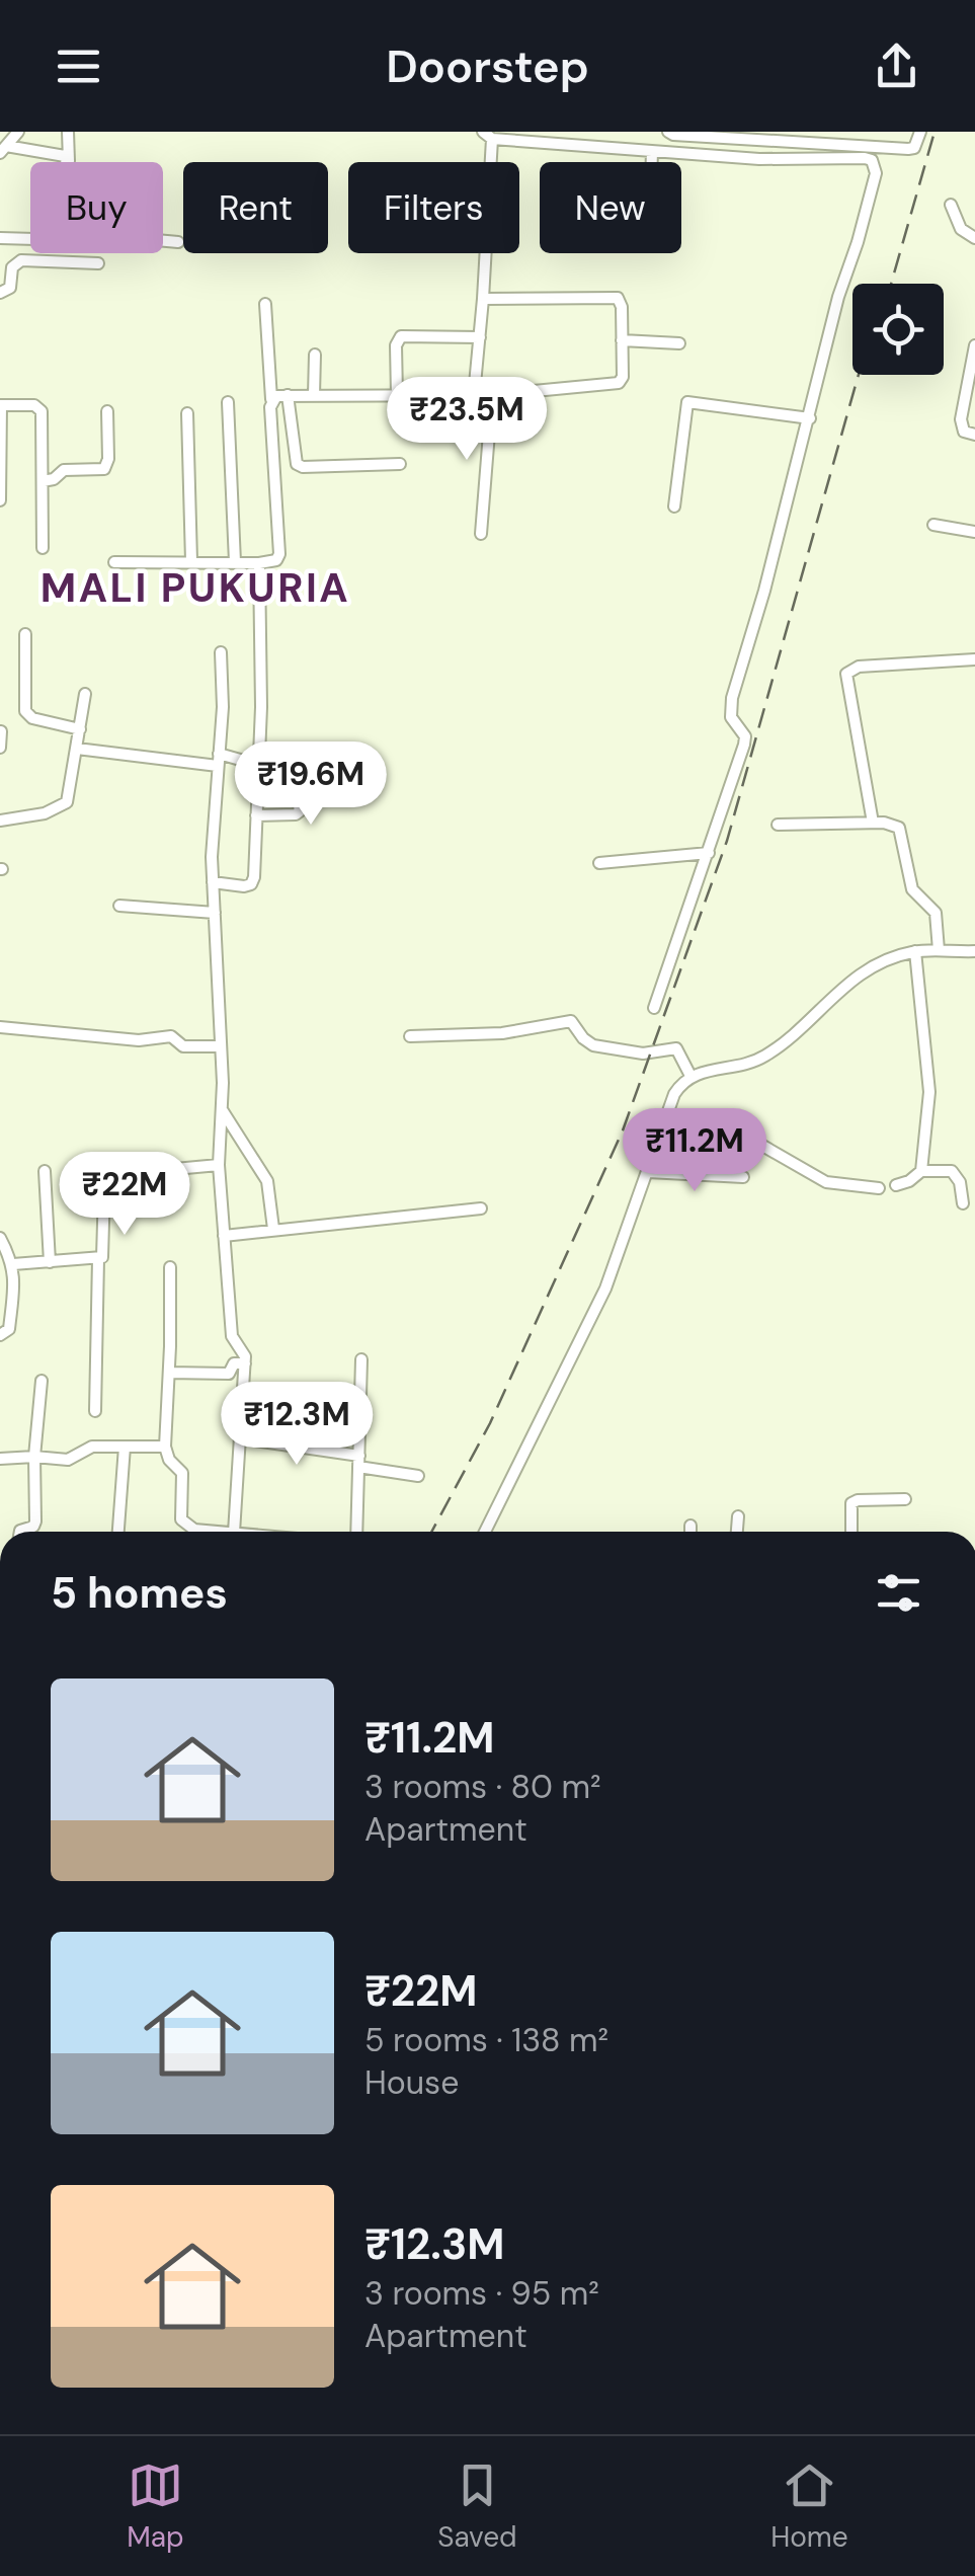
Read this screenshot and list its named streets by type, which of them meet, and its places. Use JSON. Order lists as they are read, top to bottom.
{
  "districts": ["MALI PUKURIA"],
  "page": {
    "header": "Doorstep",
    "chip": [
      "Buy",
      "Rent",
      "Filters",
      "New"
    ],
    "price": [
      "₹23.5M",
      "₹19.6M",
      "₹11.2M",
      "₹22M",
      "₹12.3M"
    ],
    "heading": "5 homes",
    "list": [
      {
        "name": "₹11.2M",
        "note": "3 rooms · 80 m² · Apartment"
      },
      {
        "name": "₹22M",
        "note": "5 rooms · 138 m² · House"
      },
      {
        "name": "₹12.3M",
        "note": "3 rooms · 95 m² · Apartment"
      }
    ],
    "tabs": ["Map", "Saved", "Home"]
  }
}
